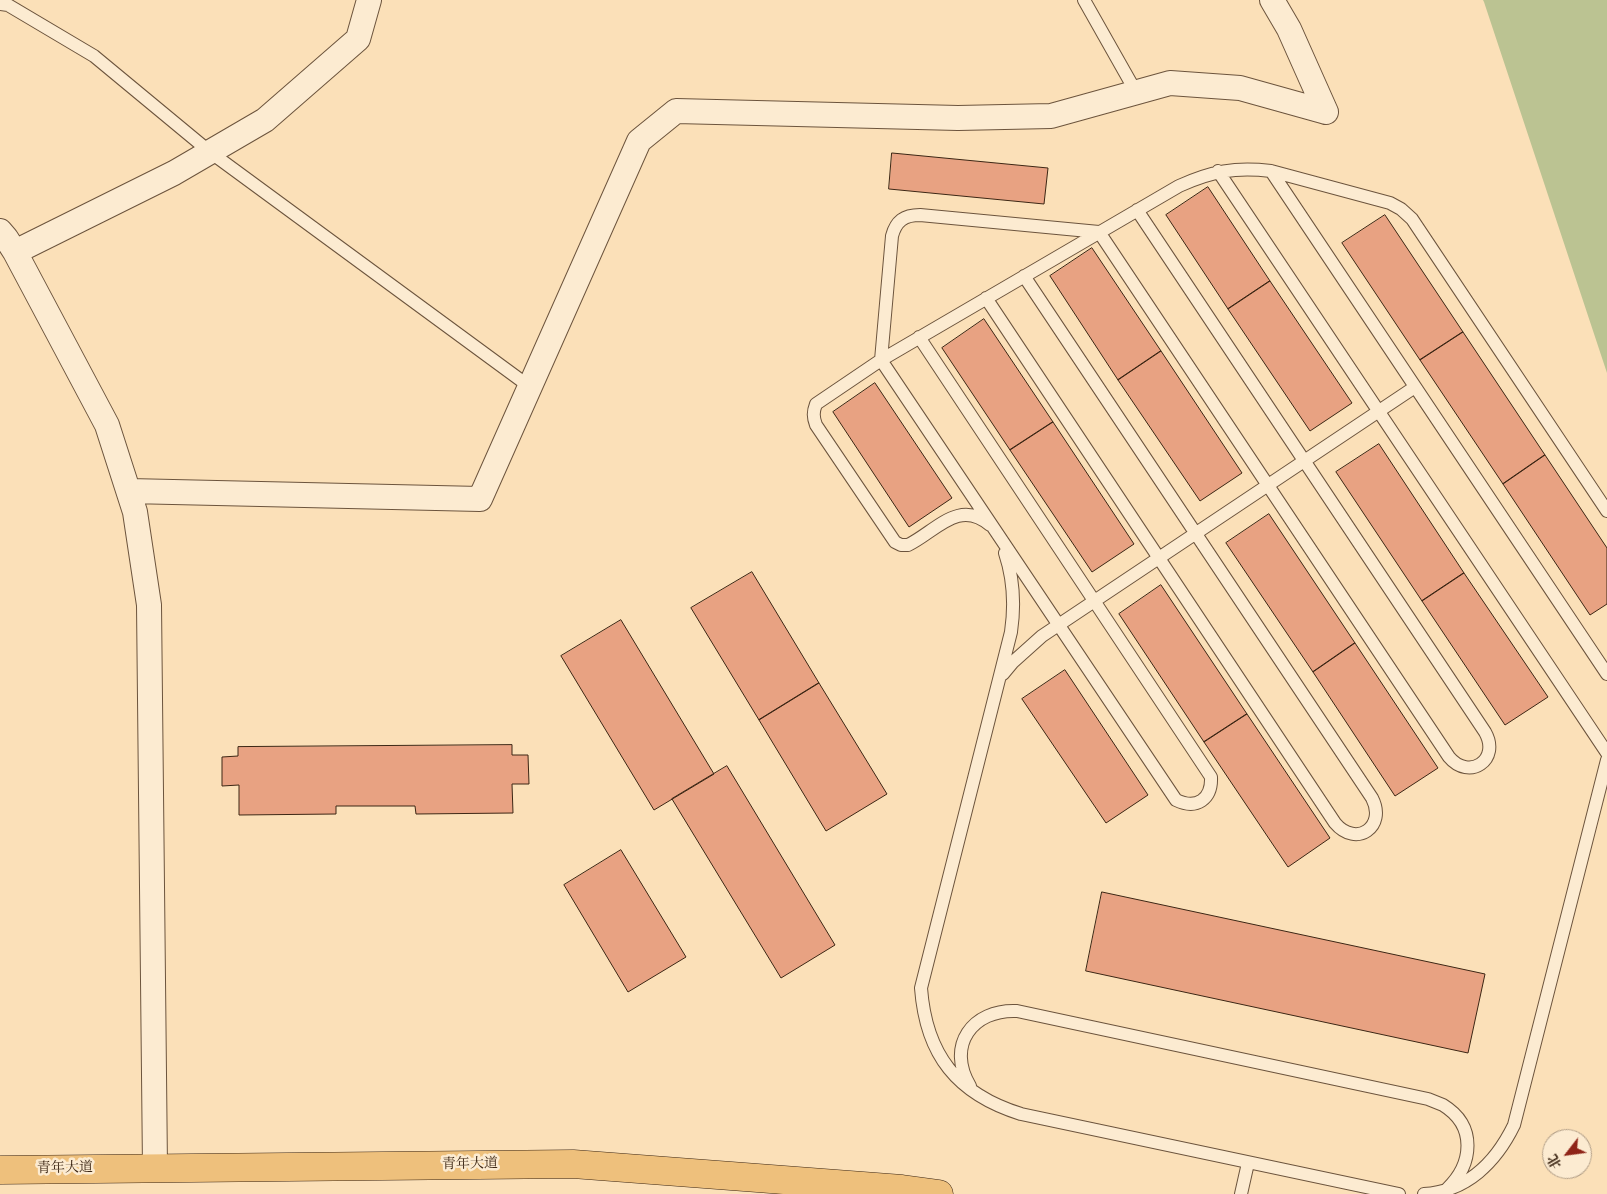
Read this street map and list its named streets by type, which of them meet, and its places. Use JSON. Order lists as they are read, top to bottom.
{
  "streets": {
    "highway": ["青年大道"]
  },
  "north": "bottom left"
}
